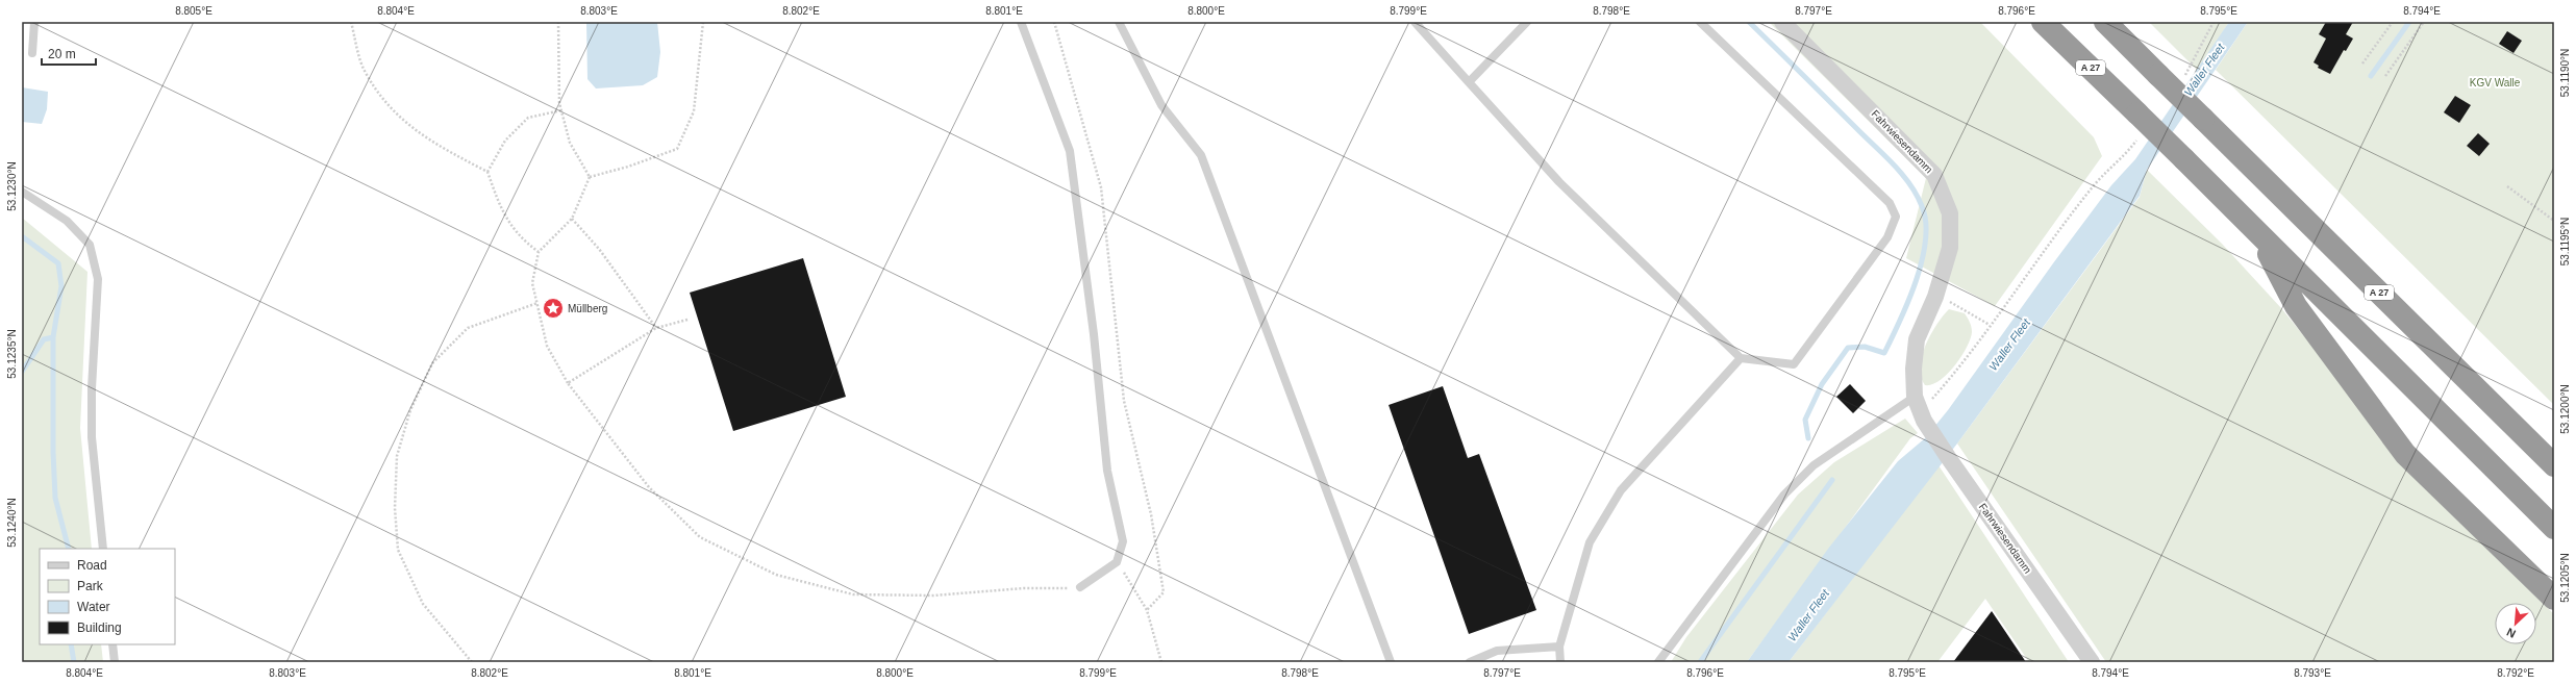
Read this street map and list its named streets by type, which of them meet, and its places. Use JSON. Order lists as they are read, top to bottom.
{
  "streets": {
    "highway": ["A 27"],
    "street": ["Fahrwiesendamm"]
  },
  "water": ["Waller Fleet"],
  "parks": ["KGV Walle"],
  "places": {
    "place": ["Müllberg"]
  },
  "legend": [
    "Road",
    "Park",
    "Water",
    "Building"
  ],
  "scale_bar": "20 m",
  "north": "bottom left",
  "coordinates": [
    "8.805°E",
    "8.804°E",
    "8.803°E",
    "8.802°E",
    "8.801°E",
    "8.800°E",
    "8.799°E",
    "8.798°E",
    "8.797°E",
    "8.796°E",
    "8.795°E",
    "8.794°E",
    "53.1190°N",
    "53.1230°N",
    "53.1195°N",
    "53.1235°N",
    "53.1200°N",
    "53.1240°N",
    "53.1205°N",
    "8.793°E",
    "8.792°E"
  ]
}
